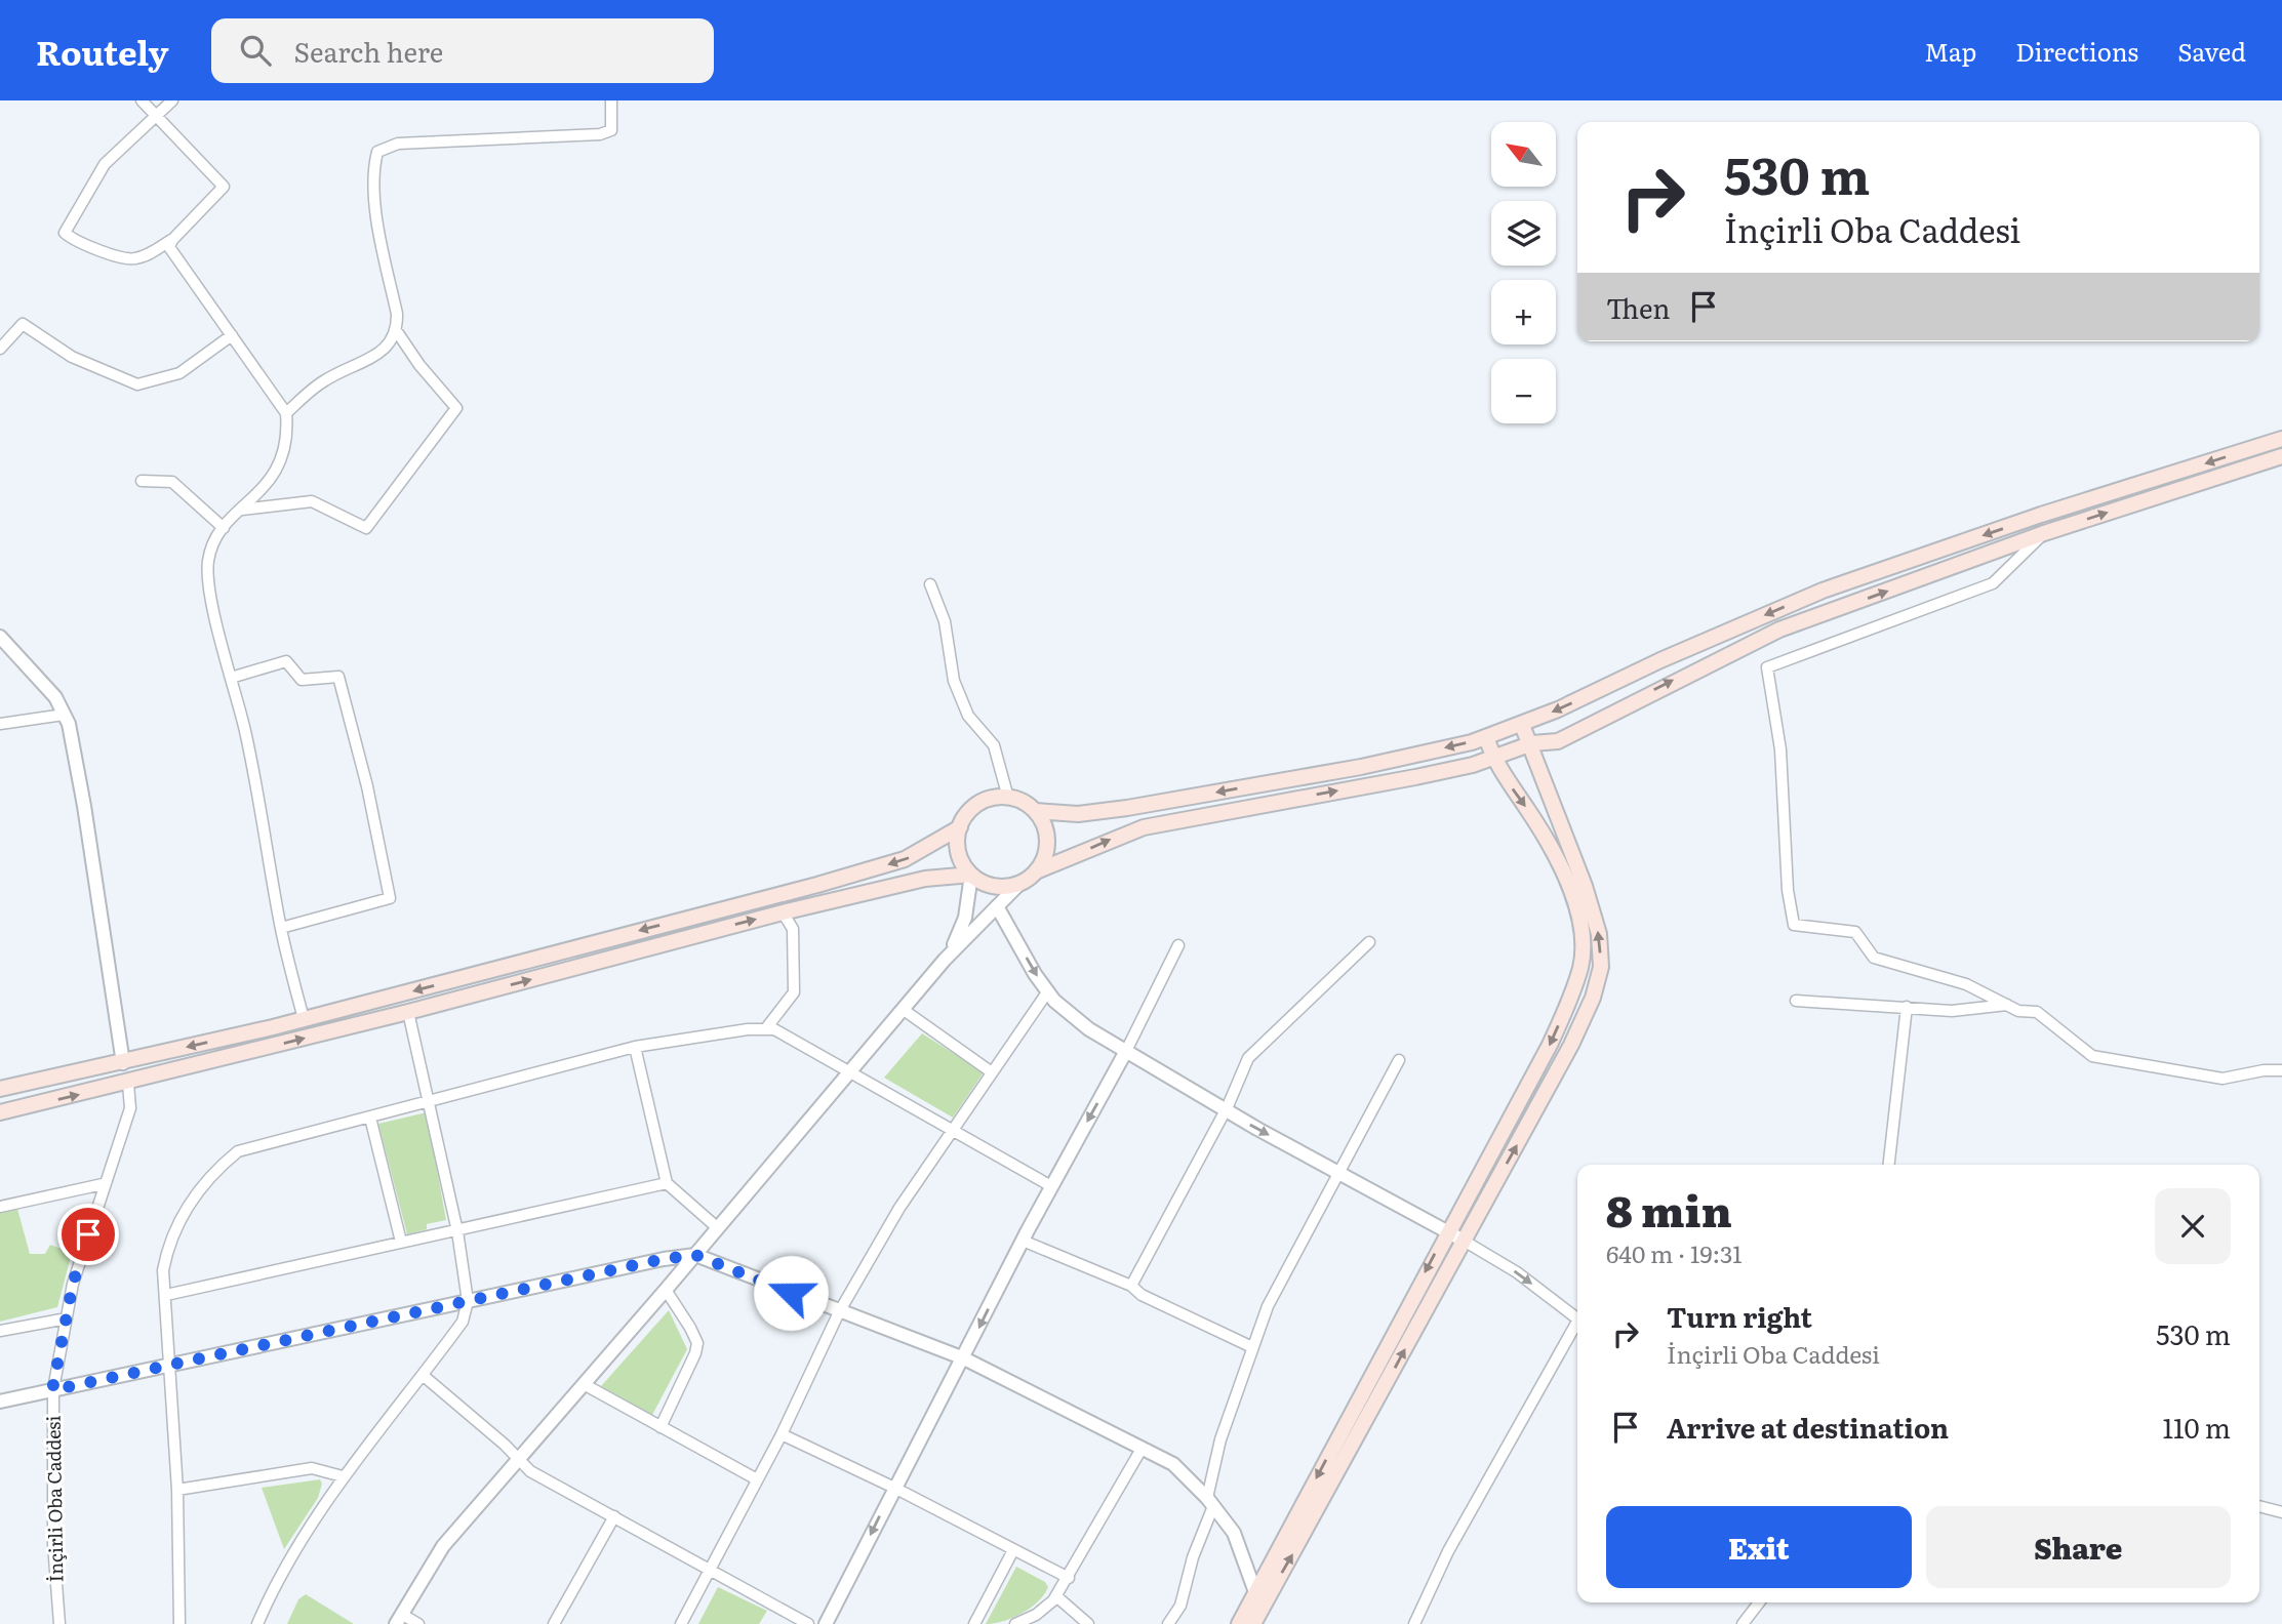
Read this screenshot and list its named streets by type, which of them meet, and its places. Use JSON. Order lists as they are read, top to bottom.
{
  "streets": {
    "street": ["İnçirli Oba Caddesi"]
  },
  "north": "top left",
  "page": {
    "header": "Routely",
    "search": "Search here",
    "nav": ["Map", "Directions", "Saved"],
    "map_buttons": ["+", "−"],
    "turn": ["530 m", "İnçirli Oba Caddesi"],
    "then": "Then",
    "heading": ["8 min", "640 m · 19:31"],
    "list": [
      {
        "name": "Turn right",
        "note": "İnçirli Oba Caddesi",
        "value": "530 m"
      },
      {
        "name": "Arrive at destination",
        "value": "110 m"
      }
    ],
    "buttons": ["Exit", "Share"]
  }
}
